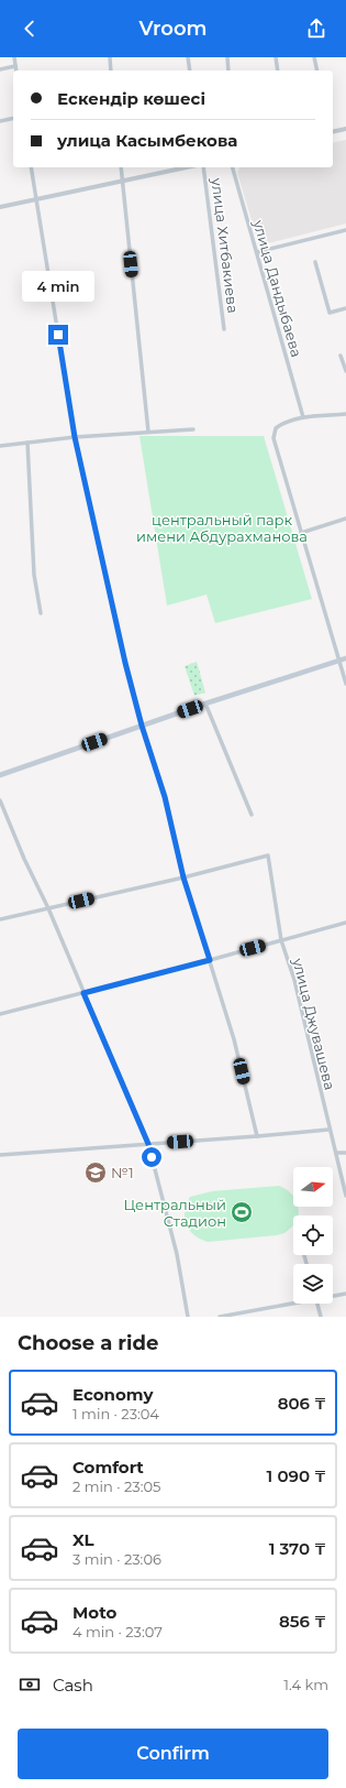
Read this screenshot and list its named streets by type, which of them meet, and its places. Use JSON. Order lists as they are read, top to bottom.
{
  "streets": {
    "street": ["улица Хитбакиева", "улица Дандыбаева", "улица Джувашева"]
  },
  "parks": ["центральный парк имени Абдурахманова"],
  "places": {
    "school or university": ["№1"],
    "sports": ["Центральный Стадион"]
  },
  "north": "right",
  "page": {
    "header": "Vroom",
    "banner": ["Ескендір көшесі", "улица Касымбекова"],
    "bubble": "4 min",
    "heading": "Choose a ride",
    "list": [
      {
        "name": "Economy",
        "note": "1 min · 23:04",
        "value": "806 ₸"
      },
      {
        "name": "Comfort",
        "note": "2 min · 23:05",
        "value": "1 090 ₸"
      },
      {
        "name": "XL",
        "note": "3 min · 23:06",
        "value": "1 370 ₸"
      },
      {
        "name": "Moto",
        "note": "4 min · 23:07",
        "value": "856 ₸"
      }
    ],
    "pay": ["Cash", "1.4 km"],
    "buttons": "Confirm"
  }
}
